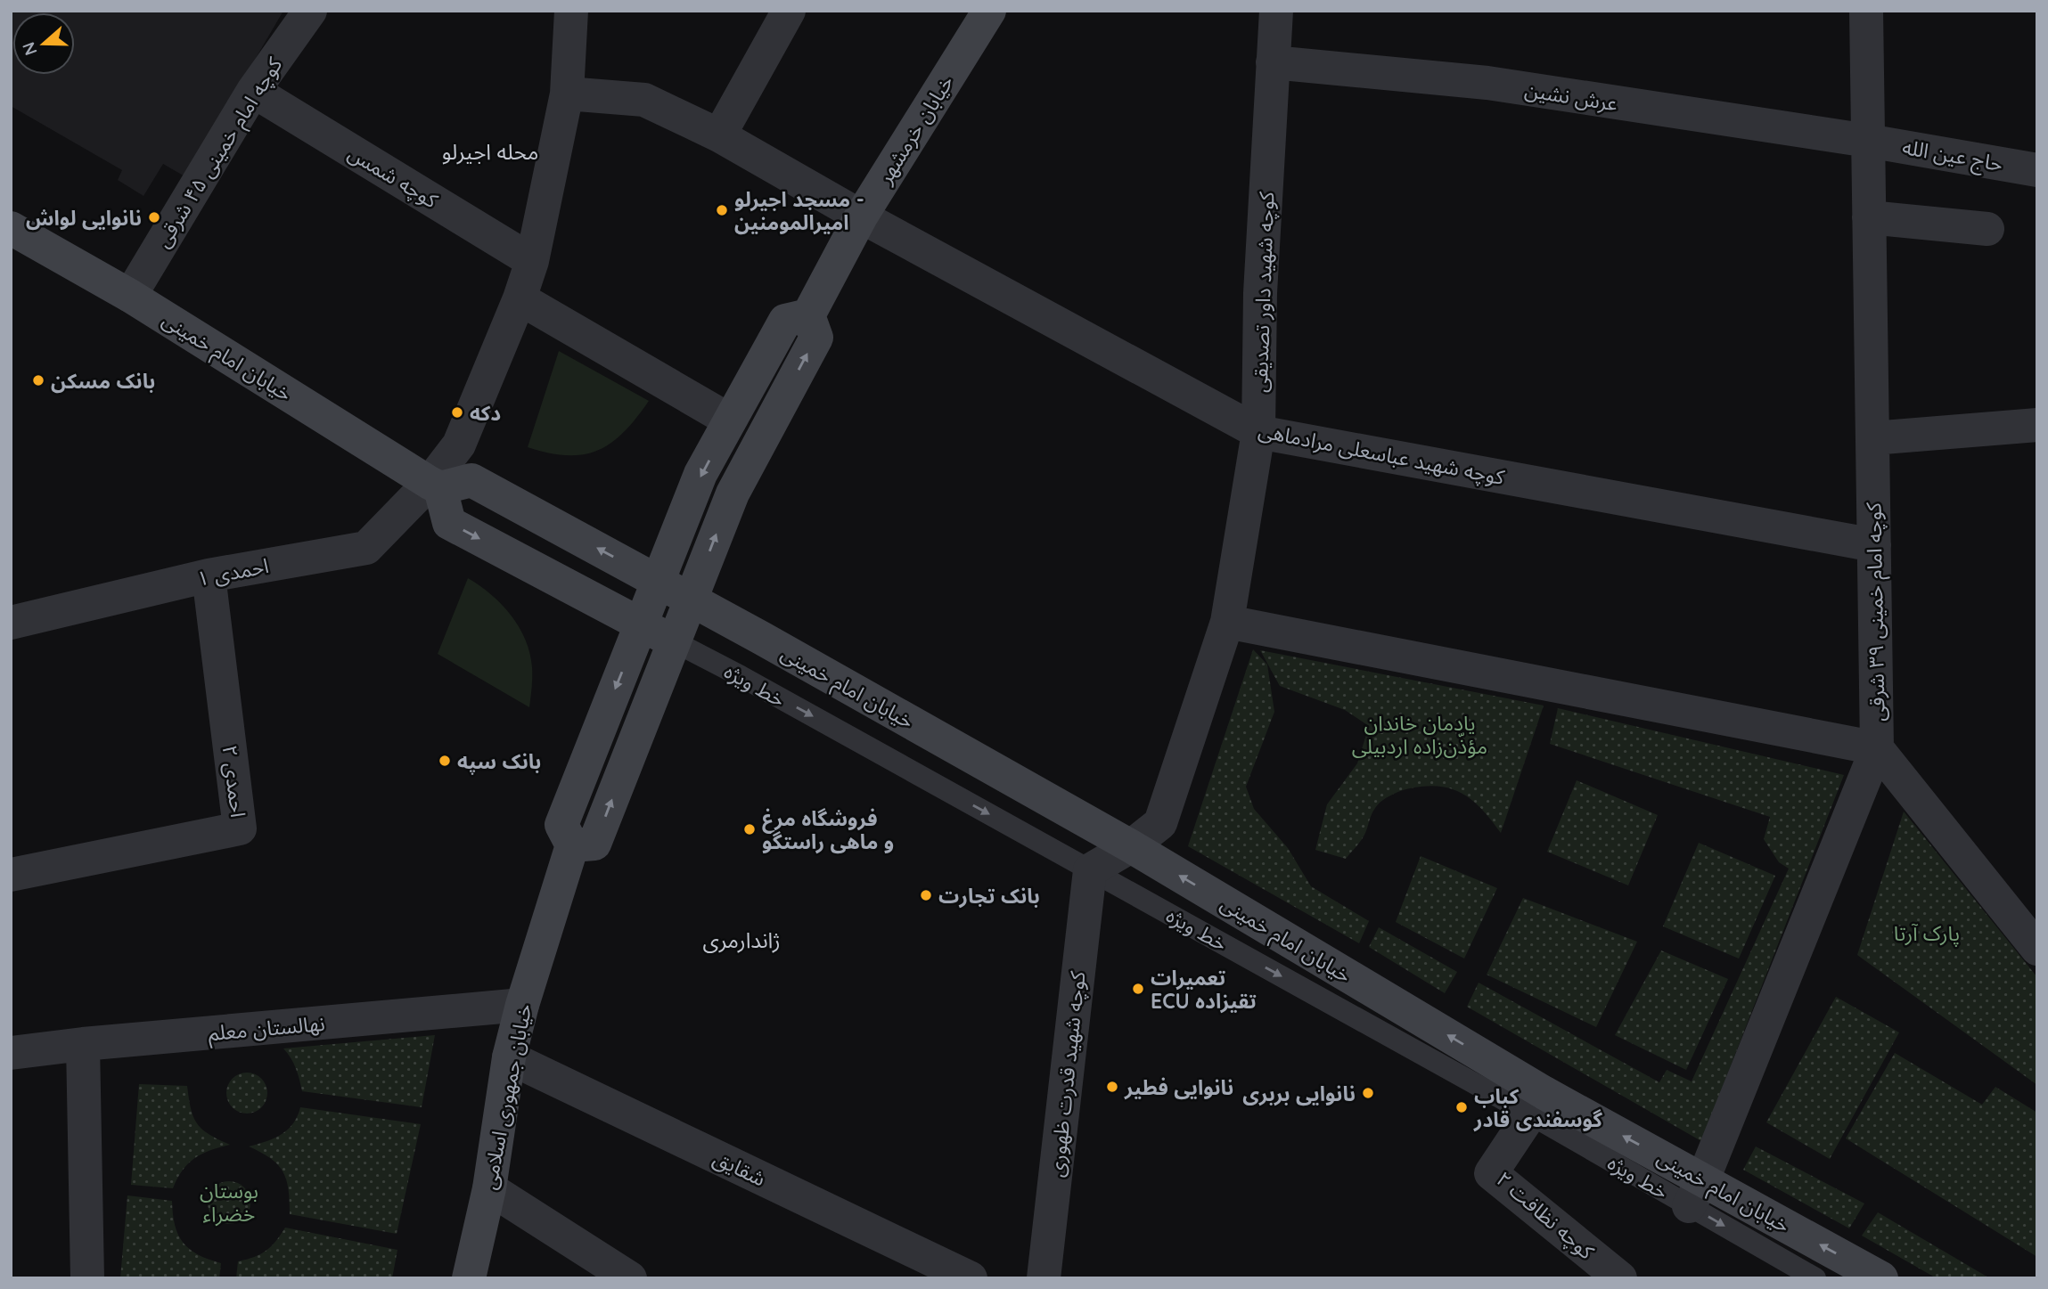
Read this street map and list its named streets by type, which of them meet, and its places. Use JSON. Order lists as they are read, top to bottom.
{
  "streets": {
    "main road": ["خیابان خرمشهر", "خیابان امام خمینی", "خیابان جمهوری اسلامی"],
    "street": [
      "عرش نشین",
      "کوچه امام خمینی ۴۵ شرقی",
      "حاج عین الله",
      "کوچه شمس",
      "کوچه شهید داور تصدیقی",
      "کوچه شهید عباسعلی مرادماهی",
      "احمدی ۱",
      "کوچه امام خمینی ۳۹ شرقی",
      "احمدی ۲",
      "نهالستان معلم",
      "کوچه شهید قدرت ظهوری",
      "شقایق",
      "کوچه نظافت ۲"
    ],
    "lane": ["خط ویژه"]
  },
  "crossings": [
    ["عرش نشین", "حاج عین الله"],
    ["عرش نشین", "کوچه شهید داور تصدیقی"],
    ["عرش نشین", "کوچه امام خمینی ۳۹ شرقی"],
    ["خیابان خرمشهر", "کوچه شهید عباسعلی مرادماهی"],
    ["کوچه امام خمینی ۴۵ شرقی", "کوچه شمس"],
    ["کوچه امام خمینی ۴۵ شرقی", "خیابان امام خمینی"],
    ["حاج عین الله", "کوچه امام خمینی ۳۹ شرقی"],
    ["کوچه شمس", "احمدی ۱"],
    ["کوچه شهید داور تصدیقی", "خیابان امام خمینی"],
    ["کوچه شهید داور تصدیقی", "کوچه شهید عباسعلی مرادماهی"],
    ["کوچه شهید داور تصدیقی", "خط ویژه"],
    ["کوچه شهید داور تصدیقی", "کوچه شهید قدرت ظهوری"],
    ["خیابان امام خمینی", "احمدی ۱"],
    ["خیابان امام خمینی", "کوچه امام خمینی ۳۹ شرقی"],
    ["خیابان امام خمینی", "خط ویژه"],
    ["خیابان امام خمینی", "کوچه نظافت ۲"],
    ["کوچه شهید عباسعلی مرادماهی", "احمدی ۱"],
    ["کوچه شهید عباسعلی مرادماهی", "کوچه امام خمینی ۳۹ شرقی"],
    ["احمدی ۱", "احمدی ۲"],
    ["کوچه امام خمینی ۳۹ شرقی", "خط ویژه"],
    ["خط ویژه", "کوچه شهید قدرت ظهوری"],
    ["خط ویژه", "کوچه نظافت ۲"],
    ["نهالستان معلم", "خیابان جمهوری اسلامی"],
    ["خیابان جمهوری اسلامی", "شقایق"]
  ],
  "one_way": ["خیابان امام خمینی", "خط ویژه"],
  "districts": ["محله اجیرلو", "ژاندارمری"],
  "parks": ["یادمان خاندان مؤذّن‌زاده اردبیلی", "پارک آرتا", "بوستان خضراء"],
  "places": [
    "مسجد اجیرلو - امیرالمومنین",
    "نانوایی لواش",
    "بانک مسکن",
    "دکه",
    "بانک سپه",
    "فروشگاه مرغ و ماهی راستگو",
    "بانک تجارت",
    "تعمیرات ECU تقیزاده",
    "نانوایی فطیر",
    "نانوایی بربری",
    "کباب گوسفندی قادر"
  ],
  "north": "left"
}
